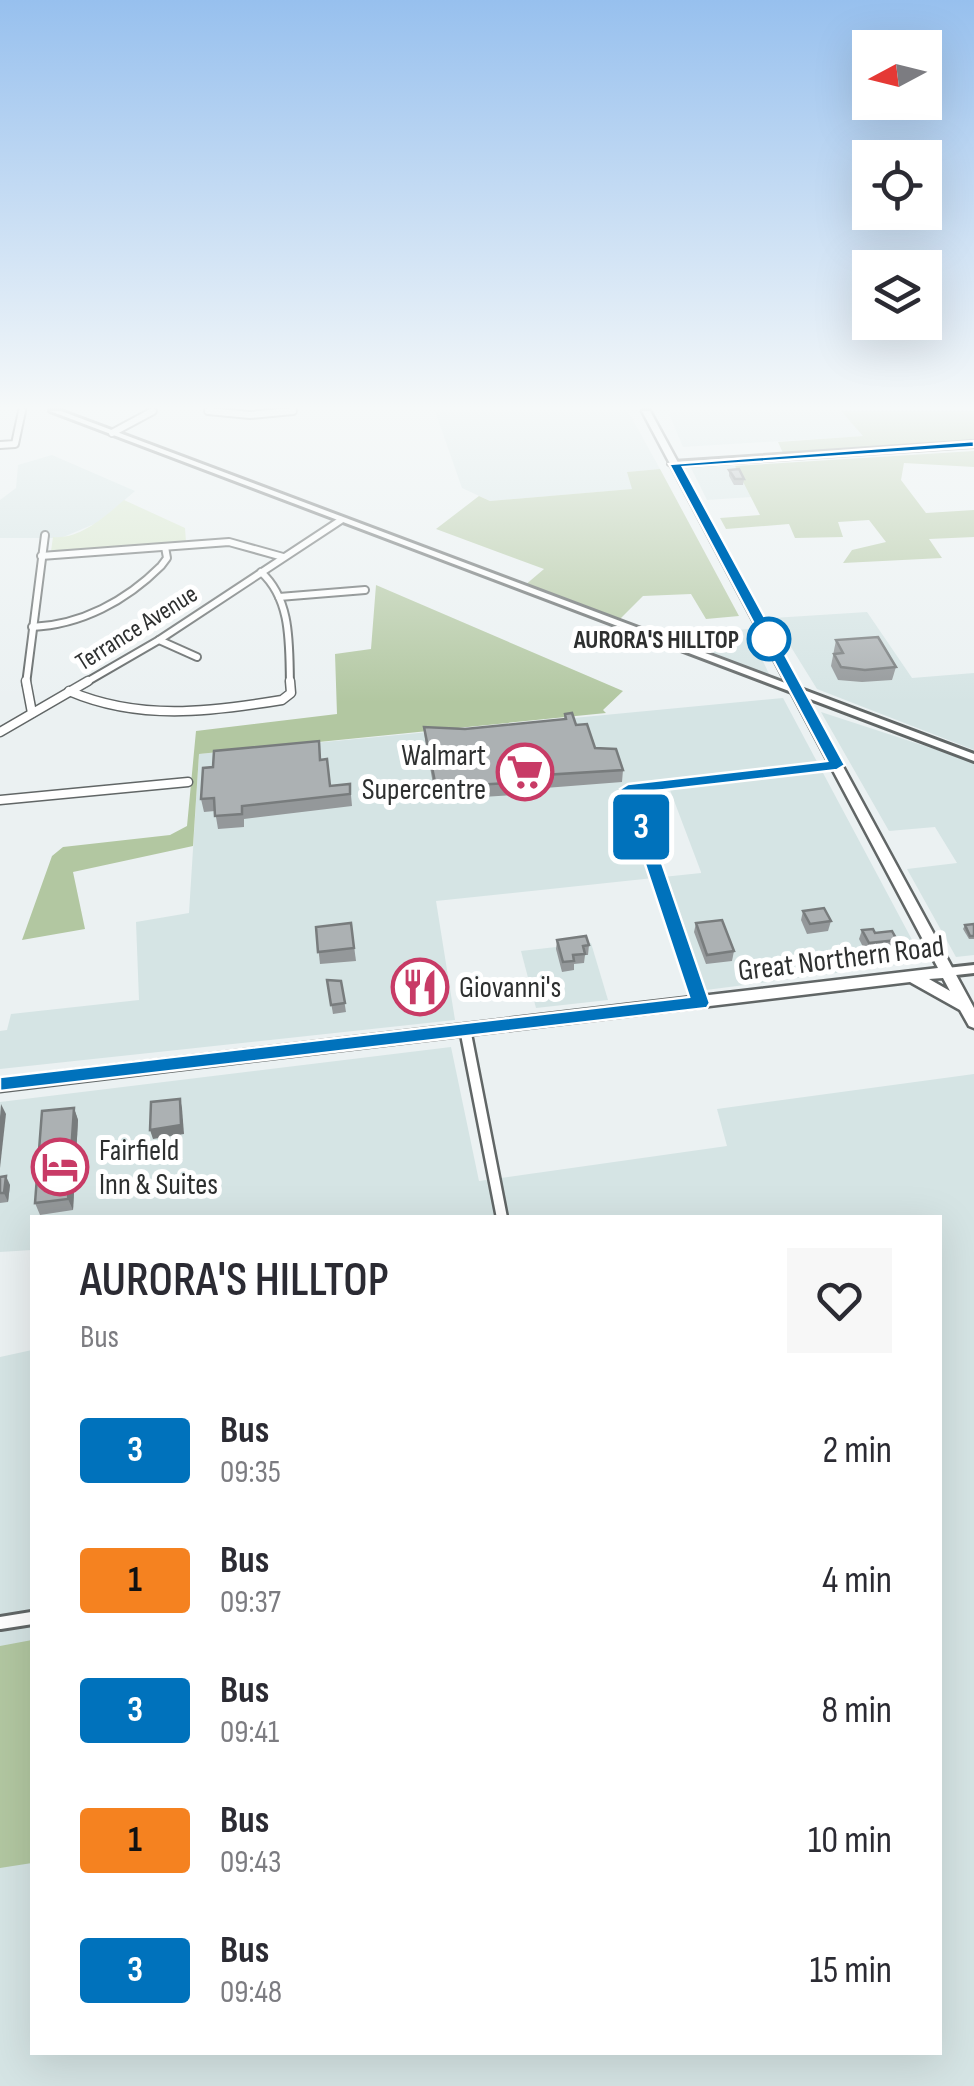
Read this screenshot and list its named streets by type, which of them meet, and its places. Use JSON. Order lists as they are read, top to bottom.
{
  "streets": {
    "highway": ["Great Northern Road"],
    "street": ["Terrance Avenue"]
  },
  "places": {
    "other": ["AURORA'S HILLTOP"],
    "supermarket": ["Walmart Supercentre"],
    "restaurant": ["Giovanni's"],
    "hotel": ["Fairfield Inn & Suites"]
  },
  "lines": ["bus line 3"],
  "north": "left",
  "page": {
    "on_map": "3",
    "heading": ["AURORA'S HILLTOP", "Bus"],
    "list": [
      {
        "mark": "3",
        "name": "Bus",
        "note": "09:35",
        "value": "2 min"
      },
      {
        "mark": "1",
        "name": "Bus",
        "note": "09:37",
        "value": "4 min"
      },
      {
        "mark": "3",
        "name": "Bus",
        "note": "09:41",
        "value": "8 min"
      },
      {
        "mark": "1",
        "name": "Bus",
        "note": "09:43",
        "value": "10 min"
      },
      {
        "mark": "3",
        "name": "Bus",
        "note": "09:48",
        "value": "15 min"
      }
    ]
  }
}
